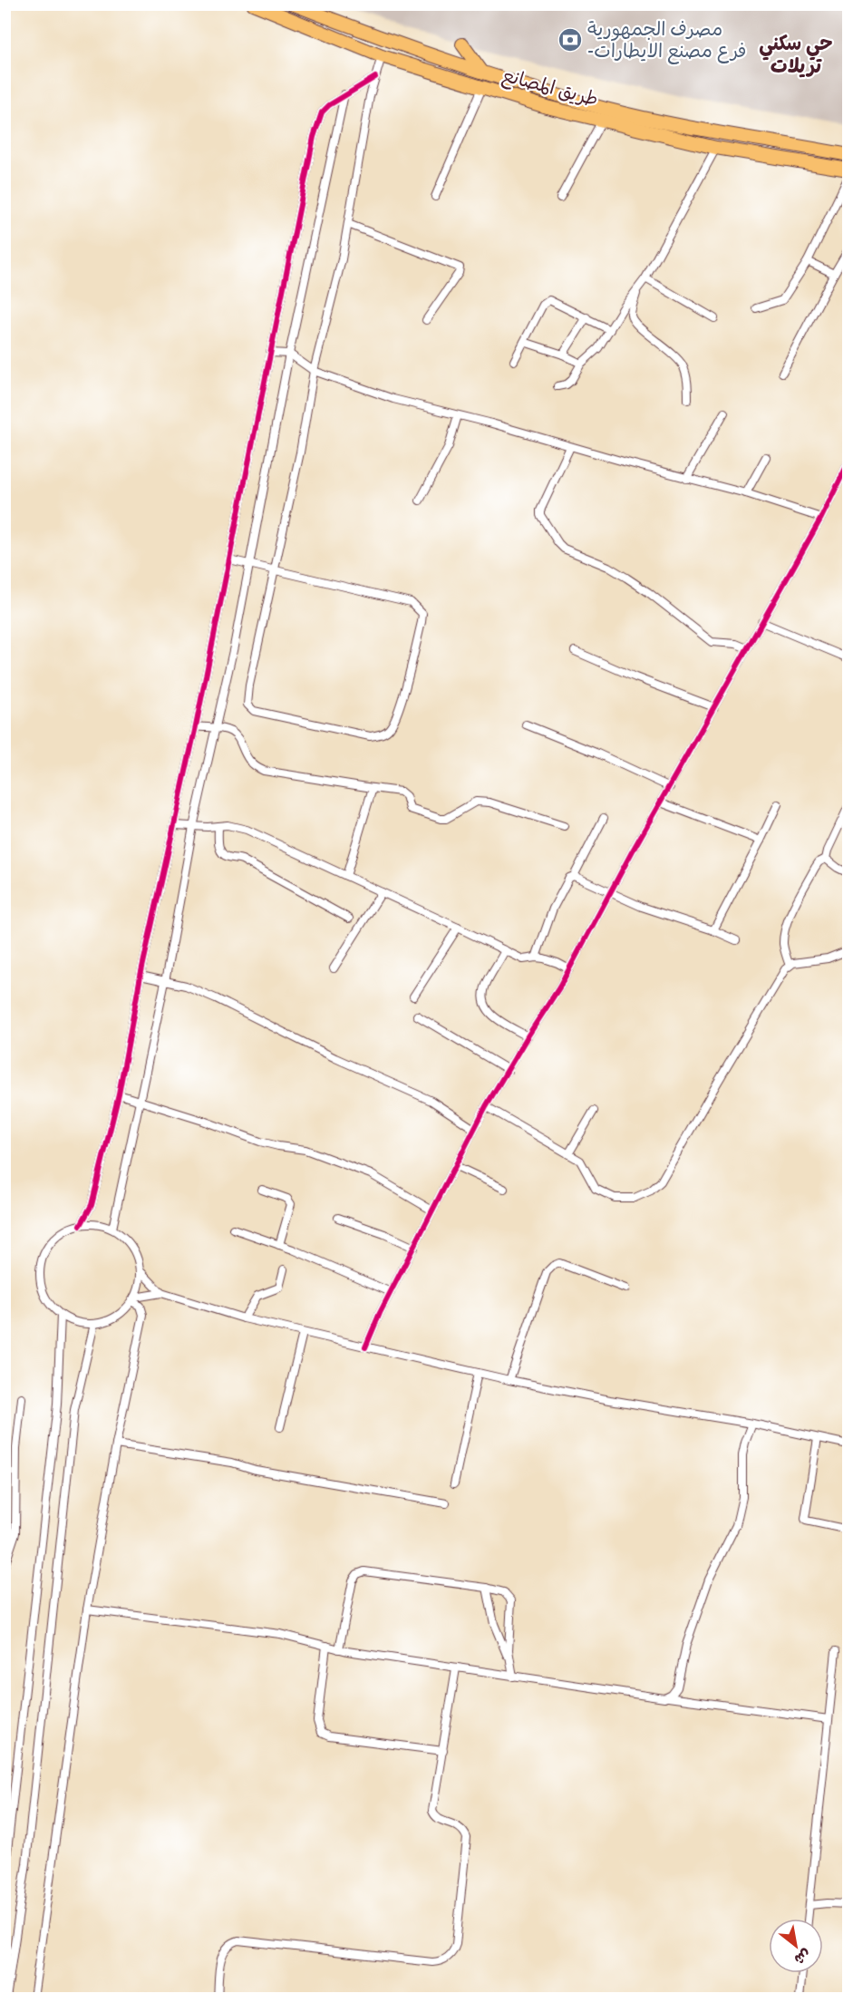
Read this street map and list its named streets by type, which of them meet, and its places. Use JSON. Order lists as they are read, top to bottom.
{
  "streets": {
    "main road": ["طريق المصانع"]
  },
  "districts": ["حي سكني تريلات"],
  "places": {
    "bank": ["مصرف الجمهورية -فرع مصنع الايطارات"]
  },
  "north": "bottom right"
}
